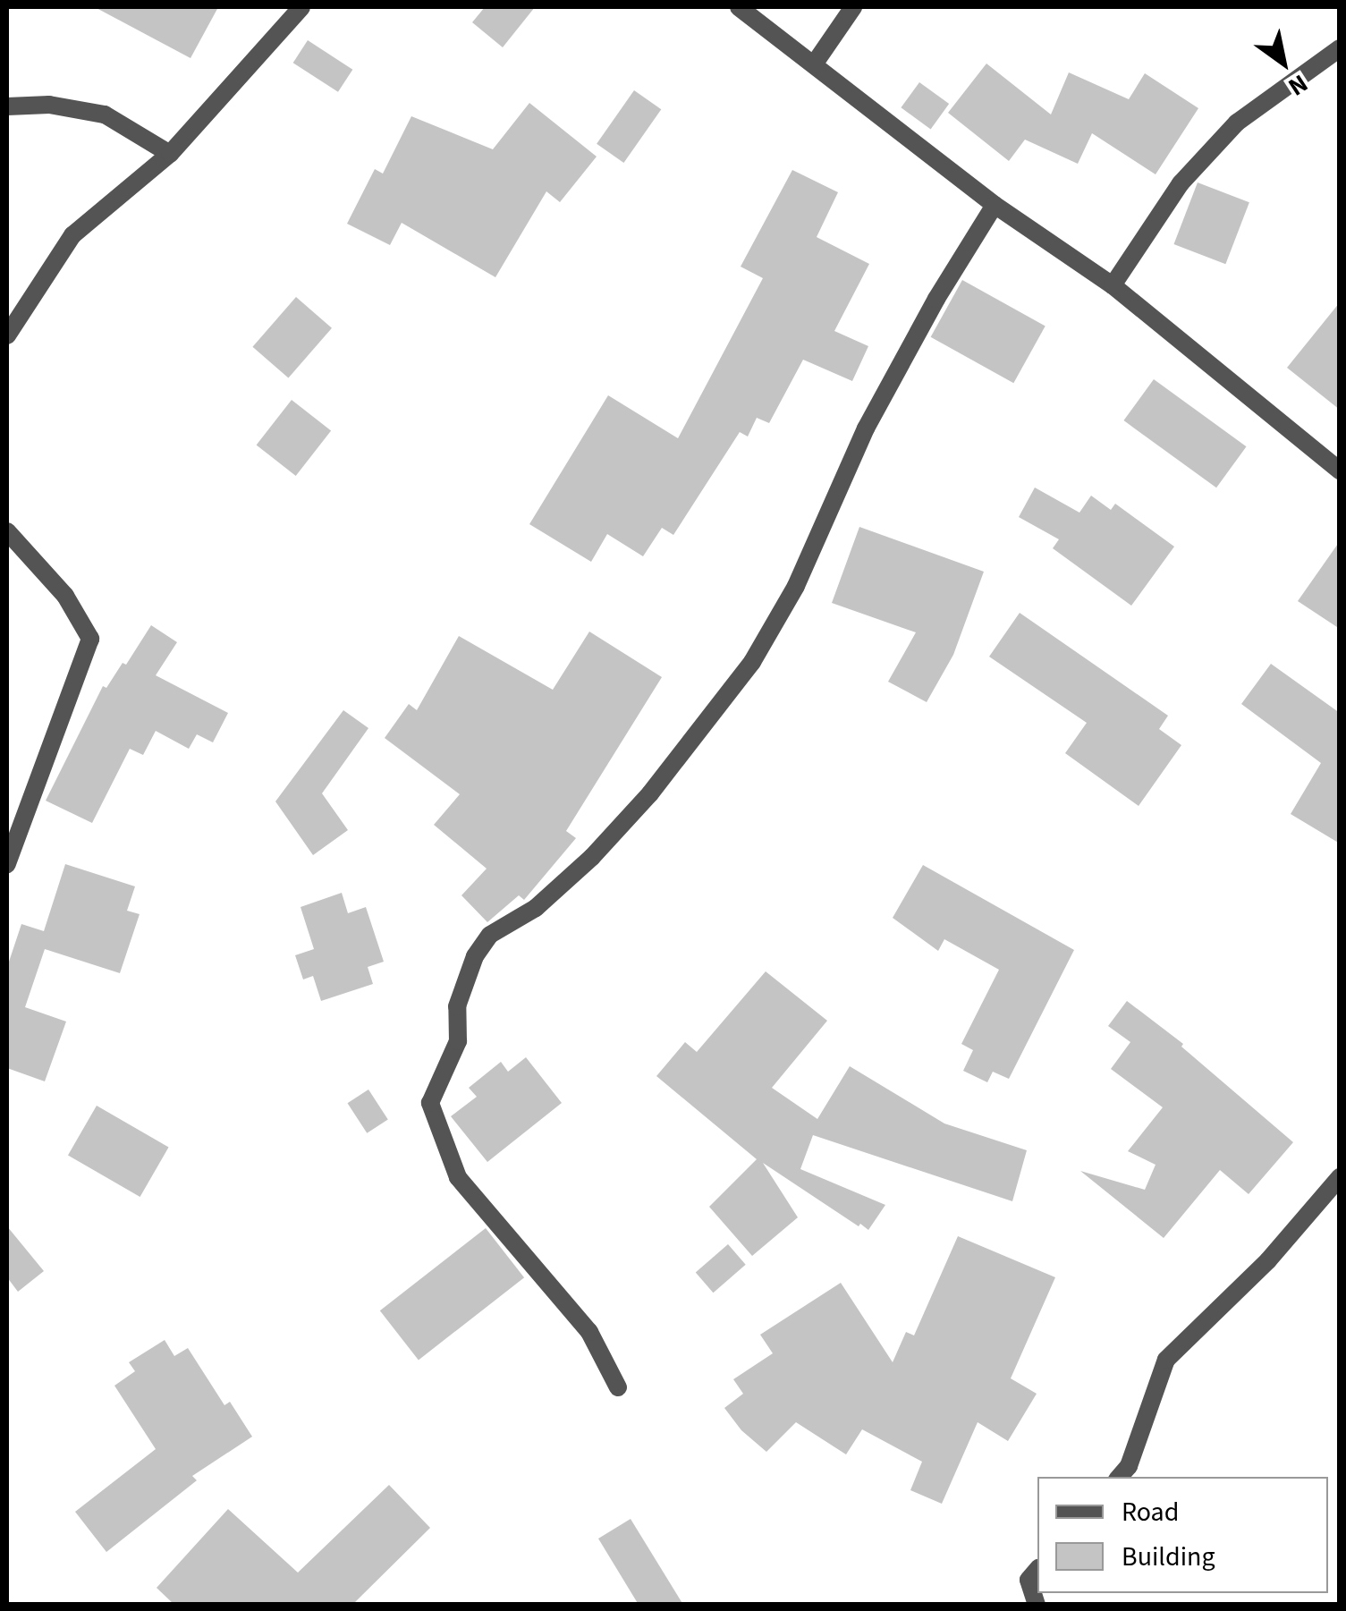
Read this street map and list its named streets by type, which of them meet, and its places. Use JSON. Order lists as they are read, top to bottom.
{
  "legend": ["Road", "Building"],
  "north": "bottom right"
}
